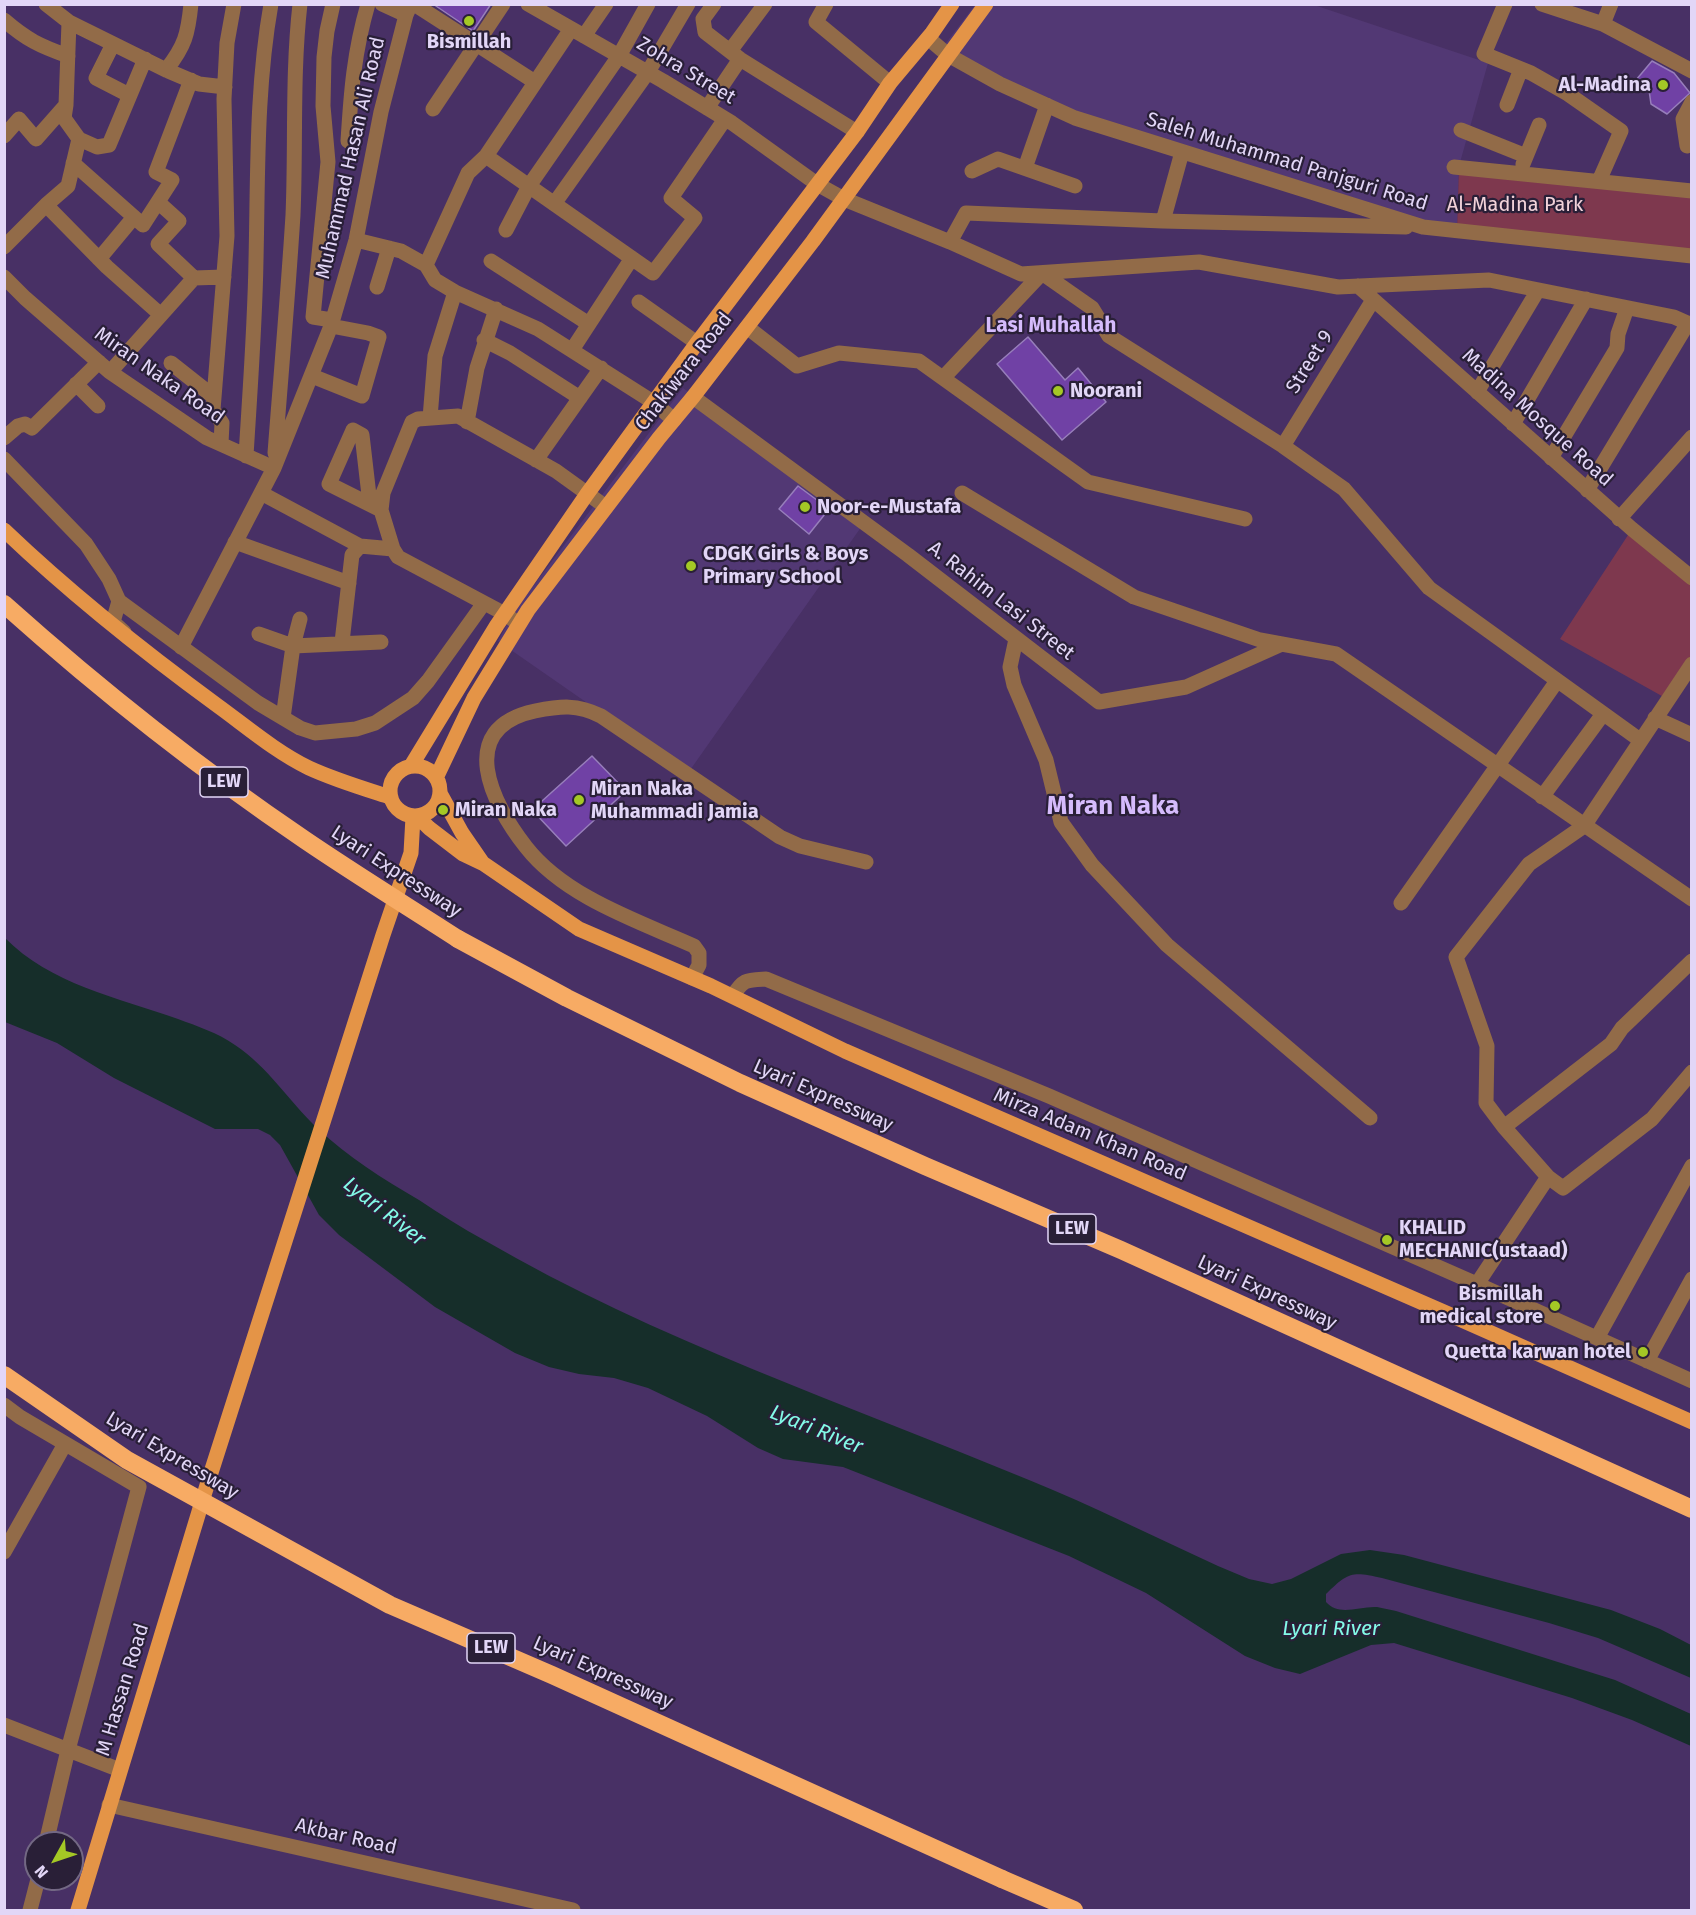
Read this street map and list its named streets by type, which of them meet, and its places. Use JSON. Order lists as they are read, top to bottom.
{
  "streets": {
    "highway": ["LEW", "Lyari Expressway"],
    "main road": ["Chakiwara Road", "Mirza Adam Khan Road", "M Hassan Road"],
    "street": [
      "Zohra Street",
      "Muhammad Hasan Ali Road",
      "Saleh Muhammad Panjguri Road",
      "Street 9",
      "Miran Naka Road",
      "Madina Mosque Road",
      "A. Rahim Lasi Street",
      "Akbar Road"
    ]
  },
  "crossings": [
    ["Zohra Street", "Chakiwara Road"],
    ["Zohra Street", "Madina Mosque Road"],
    ["Muhammad Hasan Ali Road", "Miran Naka Road"],
    ["Saleh Muhammad Panjguri Road", "Chakiwara Road"],
    ["Street 9", "Madina Mosque Road"],
    ["Chakiwara Road", "A. Rahim Lasi Street"],
    ["Chakiwara Road", "Mirza Adam Khan Road"],
    ["Chakiwara Road", "M Hassan Road"],
    ["Mirza Adam Khan Road", "M Hassan Road"],
    ["M Hassan Road", "Akbar Road"]
  ],
  "districts": ["Lasi Muhallah", "Miran Naka"],
  "water": ["Lyari River"],
  "parks": ["Al-Madina Park"],
  "places": [
    "Bismillah",
    "Al-Madina",
    "Noorani",
    "Noor-e-Mustafa",
    "CDGK Girls & Boys Primary School",
    "Miran Naka Muhammadi Jamia",
    "Miran Naka",
    "KHALID MECHANIC(ustaad)",
    "Bismillah medical store",
    "Quetta karwan hotel"
  ],
  "north": "bottom left"
}
